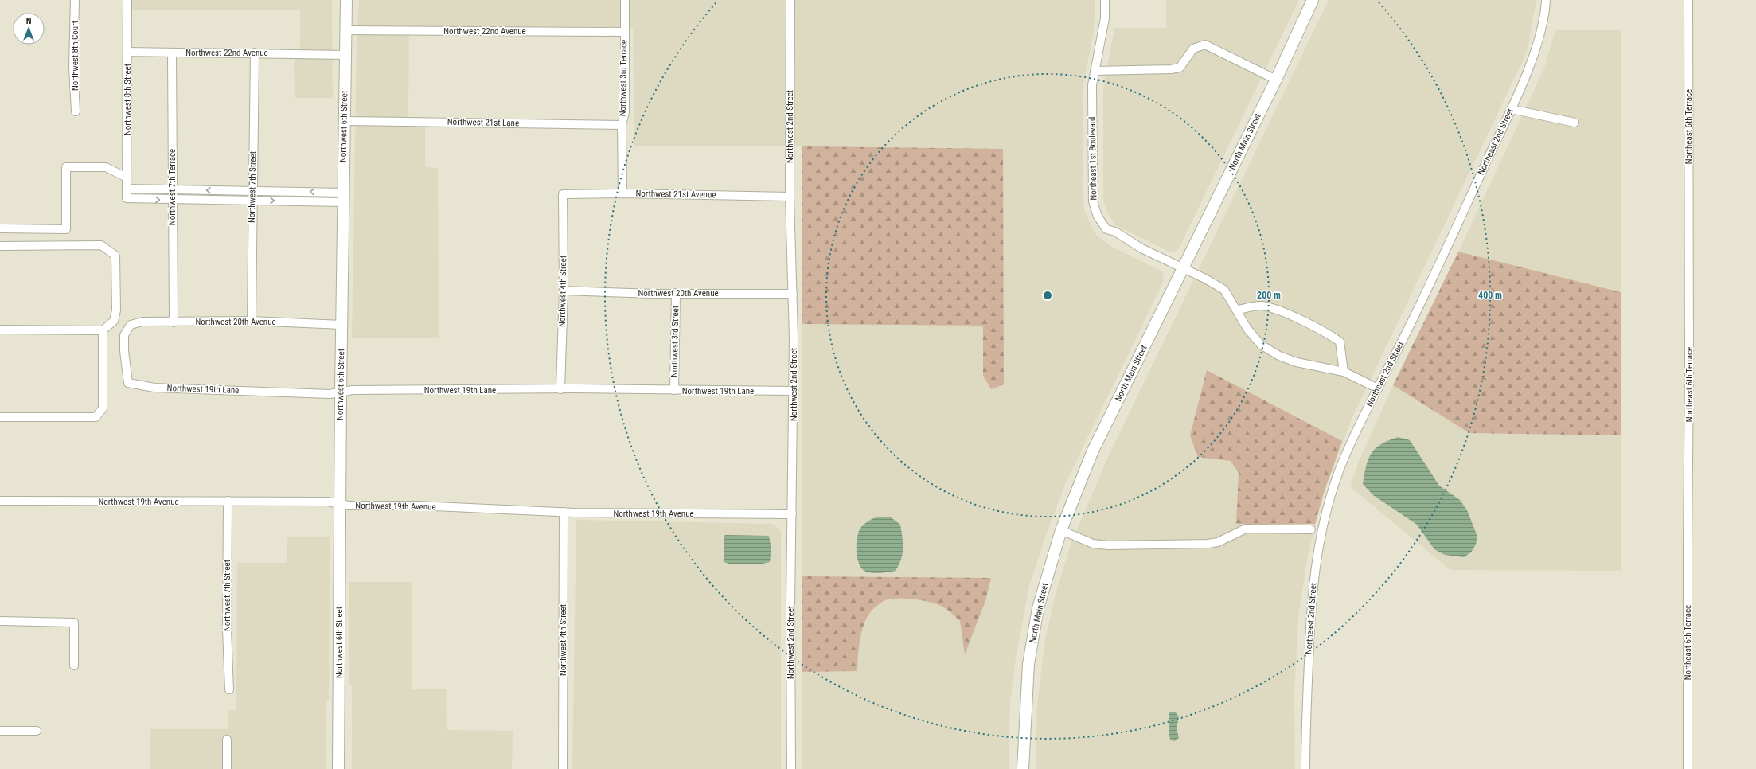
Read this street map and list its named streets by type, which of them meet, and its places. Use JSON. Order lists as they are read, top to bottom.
{
  "streets": {
    "main road": ["Northwest 6th Street", "North Main Street"],
    "street": [
      "Northwest 22nd Avenue",
      "Northwest 8th Court",
      "Northwest 3rd Terrace",
      "Northwest 8th Street",
      "Northwest 21st Lane",
      "Northwest 2nd Street",
      "Northeast 6th Terrace",
      "Northeast 2nd Street",
      "Northeast 1st Boulevard",
      "Northwest 7th Terrace",
      "Northwest 7th Street",
      "Northwest 21st Avenue",
      "Northwest 4th Street",
      "Northwest 20th Avenue",
      "Northwest 3rd Street",
      "Northwest 19th Lane",
      "Northwest 19th Avenue"
    ]
  },
  "crossings": [
    ["Northwest 22nd Avenue", "Northwest 3rd Terrace"],
    ["Northwest 22nd Avenue", "Northwest 8th Street"],
    ["Northwest 22nd Avenue", "Northwest 6th Street"],
    ["Northwest 22nd Avenue", "Northwest 7th Terrace"],
    ["Northwest 22nd Avenue", "Northwest 7th Street"],
    ["Northwest 3rd Terrace", "Northwest 21st Lane"],
    ["Northwest 3rd Terrace", "Northwest 21st Avenue"],
    ["Northwest 8th Street", "Northwest 7th Terrace"],
    ["Northwest 21st Lane", "Northwest 6th Street"],
    ["Northwest 6th Street", "Northwest 20th Avenue"],
    ["Northwest 6th Street", "Northwest 19th Lane"],
    ["Northwest 6th Street", "Northwest 19th Avenue"],
    ["Northwest 2nd Street", "Northwest 21st Avenue"],
    ["Northwest 2nd Street", "Northwest 20th Avenue"],
    ["Northwest 2nd Street", "Northwest 19th Lane"],
    ["Northwest 2nd Street", "Northwest 19th Avenue"],
    ["North Main Street", "Northeast 1st Boulevard"],
    ["Northeast 2nd Street", "Northeast 1st Boulevard"],
    ["Northwest 7th Terrace", "Northwest 20th Avenue"],
    ["Northwest 7th Street", "Northwest 20th Avenue"],
    ["Northwest 7th Street", "Northwest 19th Avenue"],
    ["Northwest 21st Avenue", "Northwest 4th Street"],
    ["Northwest 4th Street", "Northwest 20th Avenue"],
    ["Northwest 4th Street", "Northwest 19th Lane"],
    ["Northwest 4th Street", "Northwest 19th Avenue"],
    ["Northwest 20th Avenue", "Northwest 3rd Street"],
    ["Northwest 20th Avenue", "Northwest 19th Lane"],
    ["Northwest 3rd Street", "Northwest 19th Lane"]
  ],
  "north": "top",
  "rings": ["200 m", "400 m"]
}
